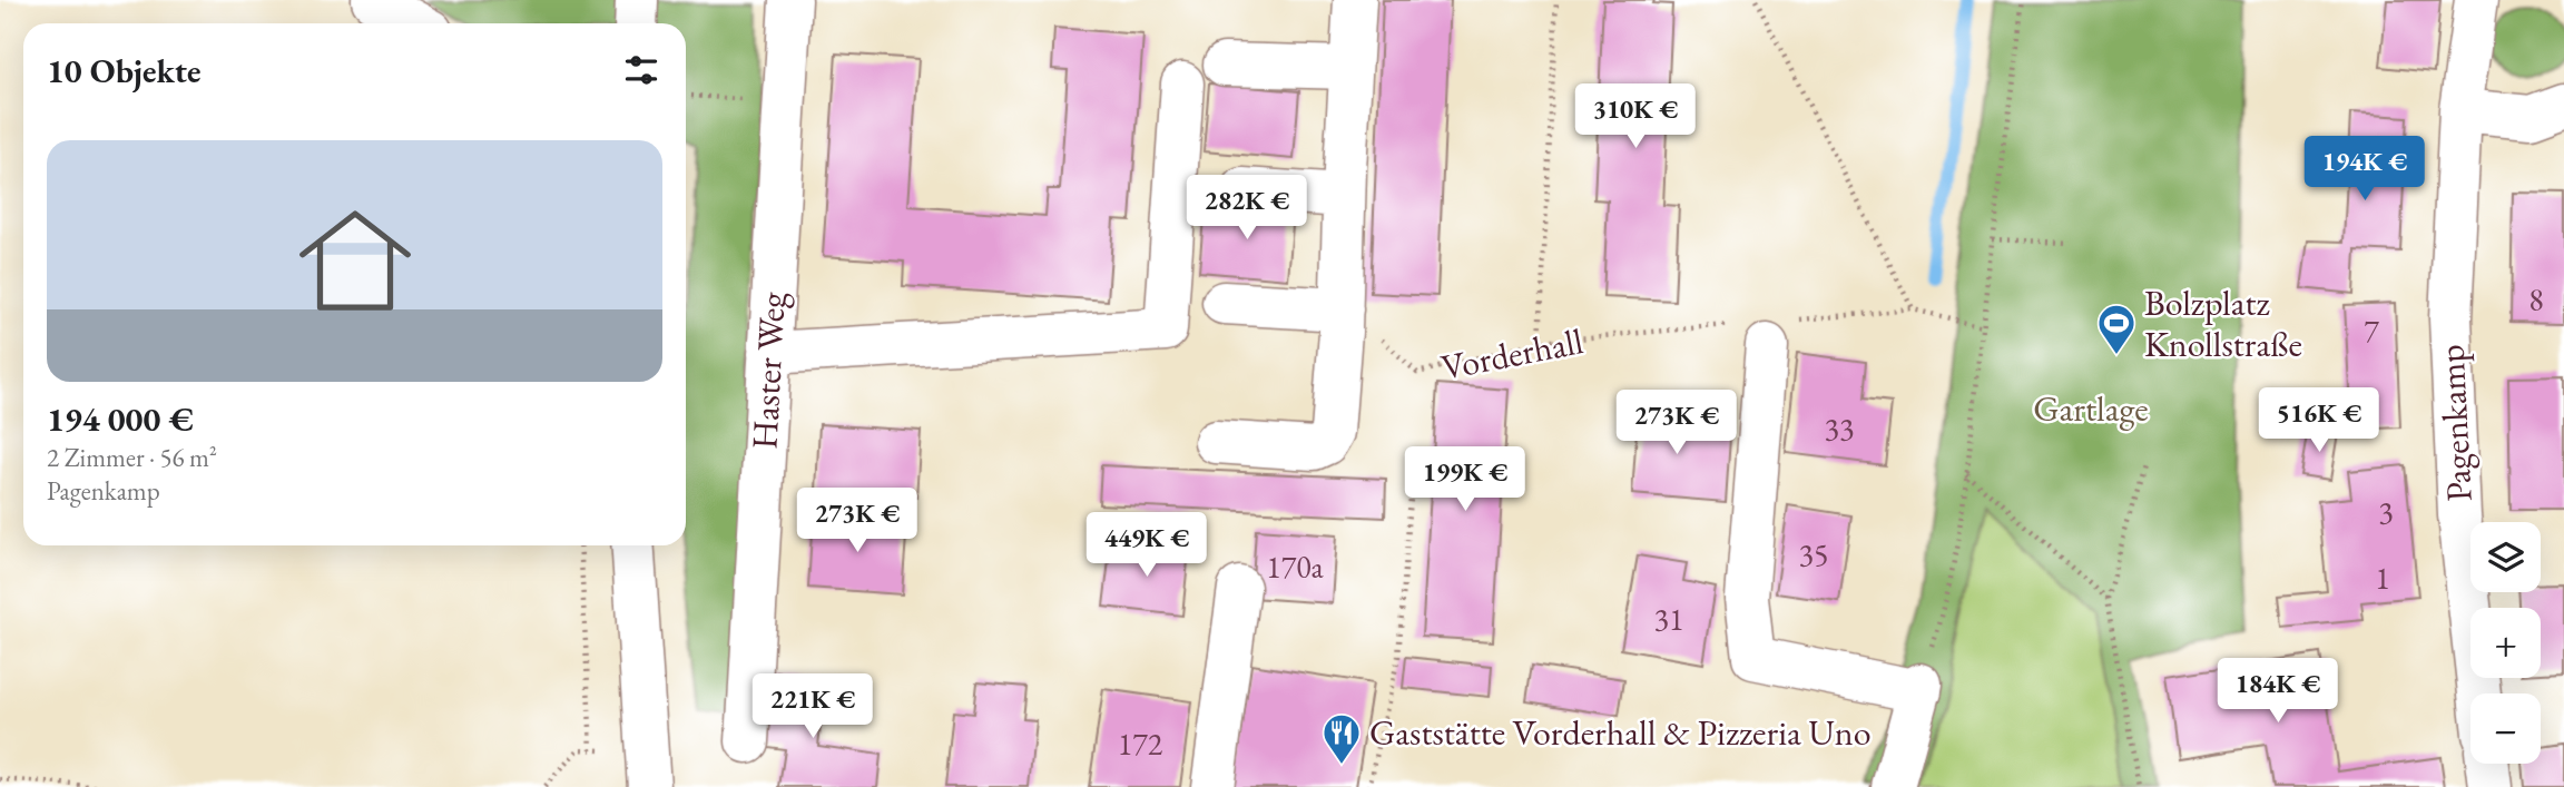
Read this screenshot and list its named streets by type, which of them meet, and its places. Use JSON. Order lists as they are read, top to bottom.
{
  "streets": {
    "street": ["Haster Weg", "Pagenkamp"],
    "path": ["Vorderhall"]
  },
  "parks": ["Gartlage"],
  "places": {
    "sports": ["Bolzplatz Knollstraße"],
    "restaurant": ["Gaststätte Vorderhall & Pizzeria Uno"]
  },
  "house_numbers": [
    "8",
    "7",
    "33",
    "3",
    "35",
    "170a",
    "1",
    "31",
    "172"
  ],
  "page": {
    "heading": "10 Objekte",
    "price": [
      "310K €",
      "194K €",
      "282K €",
      "516K €",
      "273K €",
      "199K €",
      "273K €",
      "449K €",
      "184K €",
      "221K €"
    ],
    "list": [
      {
        "name": "194 000 €",
        "note": "2 Zimmer · 56 m² · Pagenkamp"
      }
    ],
    "map_buttons": ["+", "−"]
  }
}
